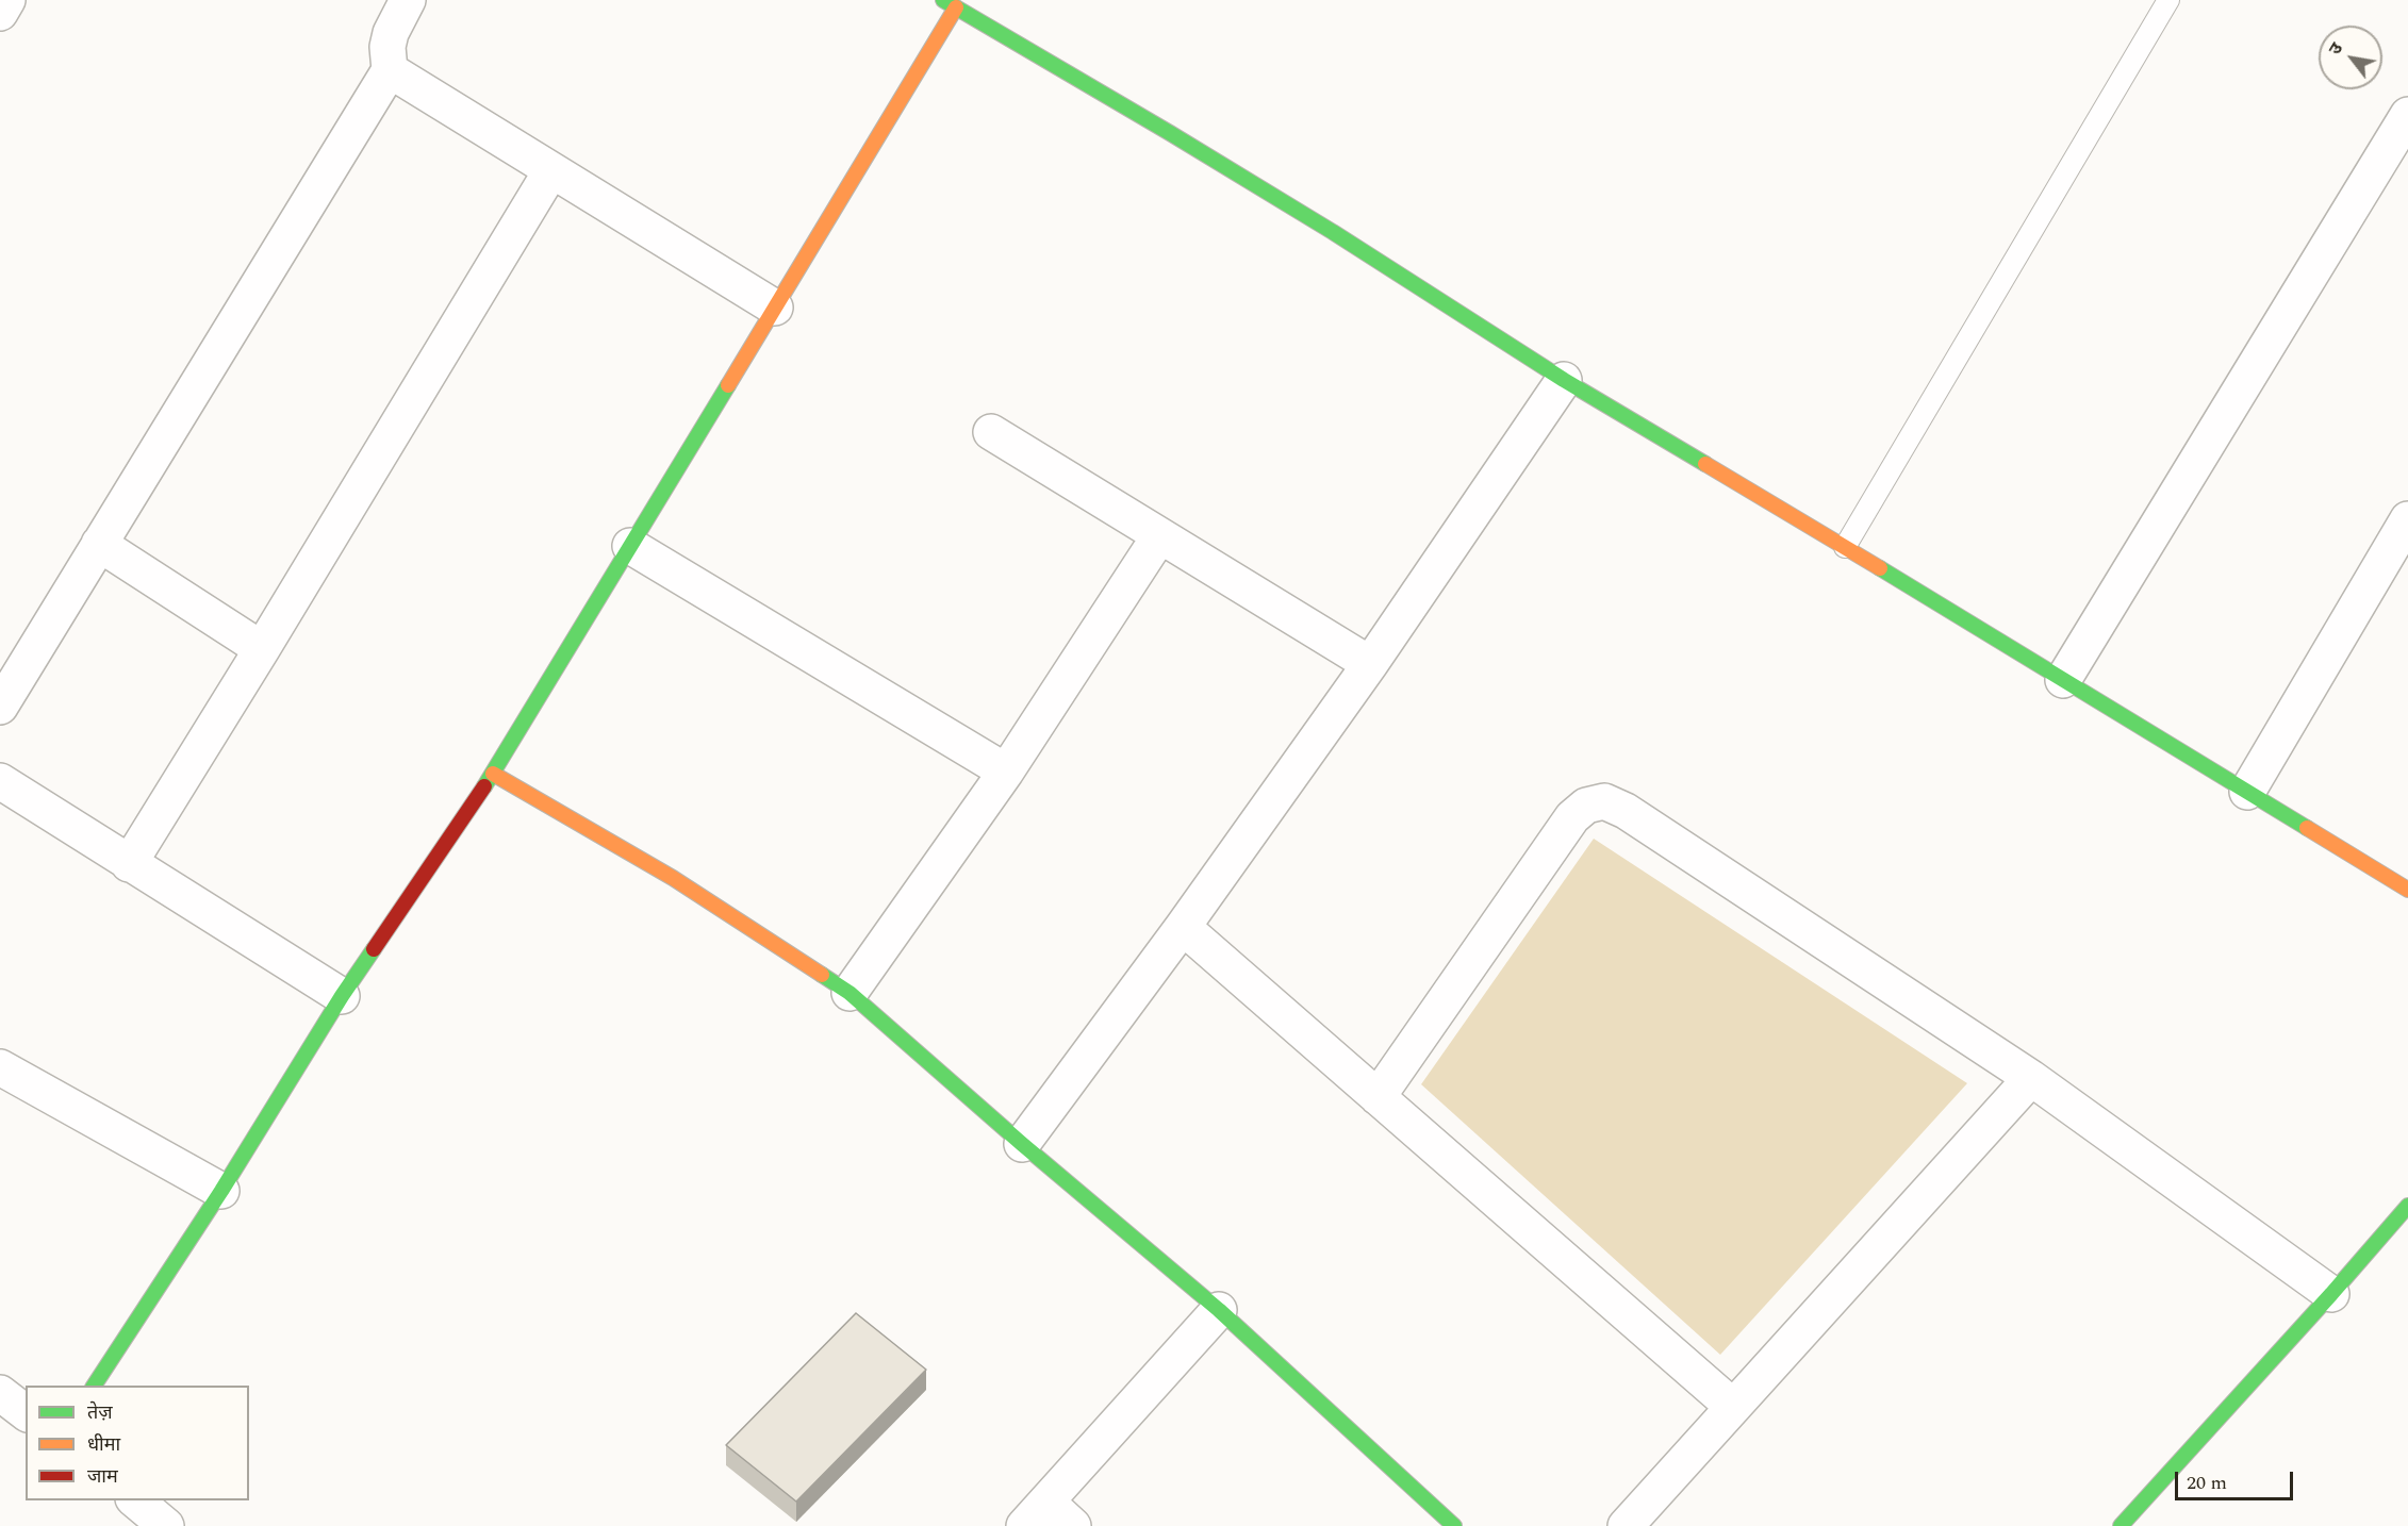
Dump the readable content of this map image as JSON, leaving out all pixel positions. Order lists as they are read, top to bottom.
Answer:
{
  "legend": ["तेज़", "धीमा", "जाम"],
  "scale_bar": "20 m",
  "north": "top left"
}
